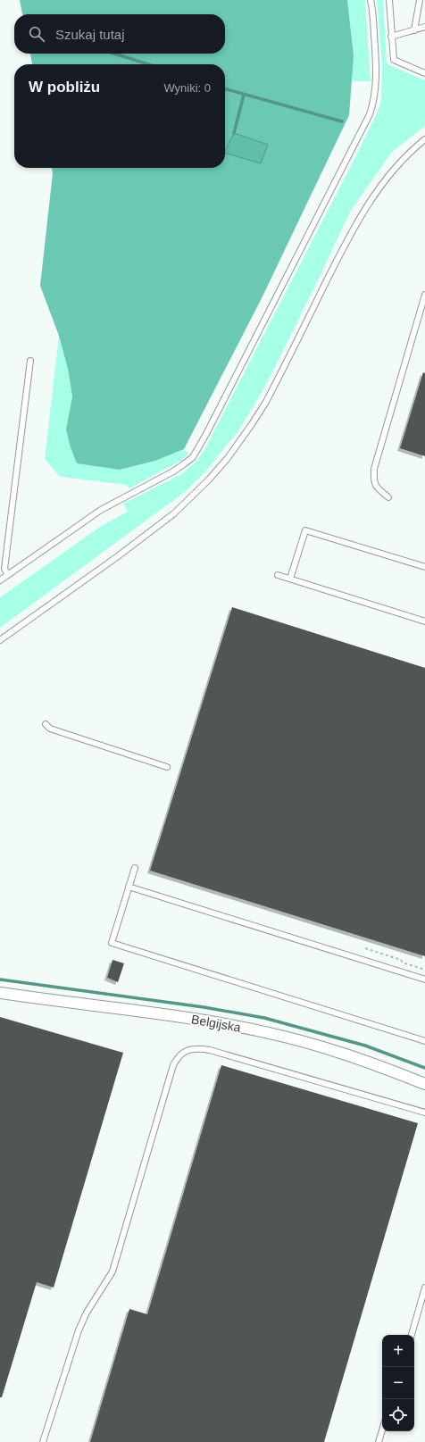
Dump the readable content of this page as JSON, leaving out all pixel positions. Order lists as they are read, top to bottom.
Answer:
{
  "streets": {
    "street": ["Belgijska"]
  },
  "page": {
    "search": "Szukaj tutaj",
    "heading": ["W pobliżu", "Wyniki: 0"],
    "map_buttons": ["+", "−"]
  }
}
